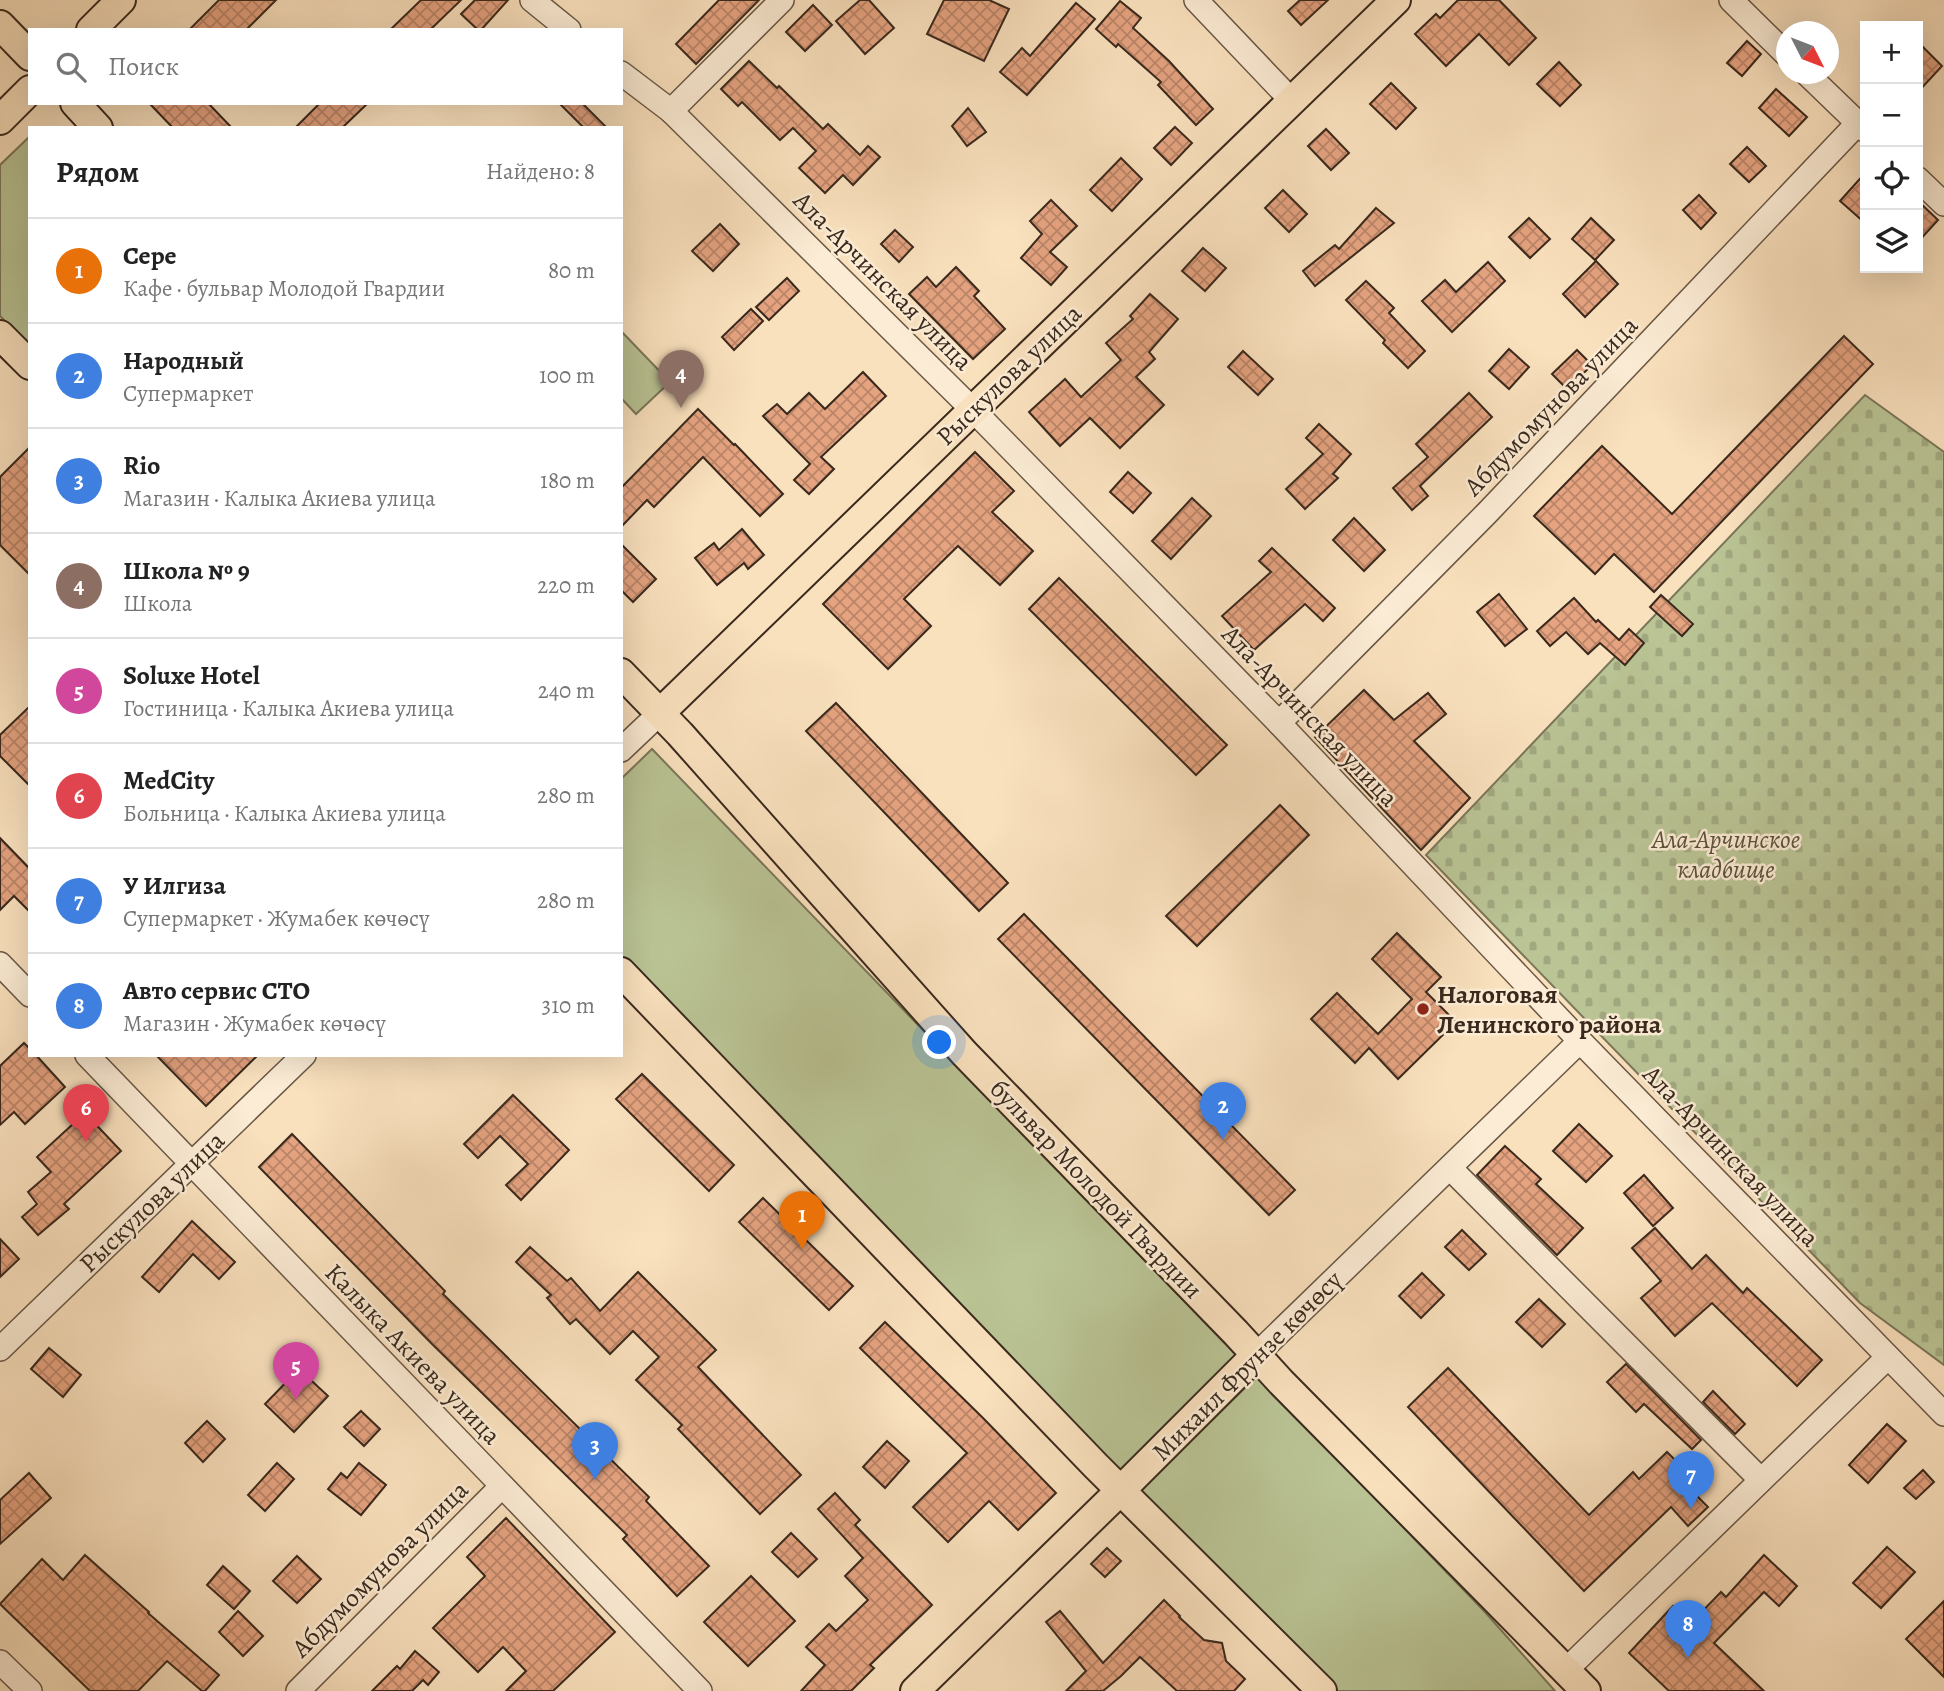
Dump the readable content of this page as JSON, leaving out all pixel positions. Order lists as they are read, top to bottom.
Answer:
{
  "streets": {
    "main road": ["Рыскулова улица", "бульвар Молодой Гвардии", "Михаил Фрунзе көчөсү"],
    "street": ["Ала-Арчинская улица", "Абдумомунова улица", "Калыка Акиева улица"]
  },
  "crossings": [
    ["Ала-Арчинская улица", "Рыскулова улица"],
    ["Ала-Арчинская улица", "Абдумомунова улица"],
    ["Ала-Арчинская улица", "Михаил Фрунзе көчөсү"],
    ["Рыскулова улица", "бульвар Молодой Гвардии"],
    ["Рыскулова улица", "Калыка Акиева улица"],
    ["Абдумомунова улица", "Калыка Акиева улица"],
    ["бульвар Молодой Гвардии", "Михаил Фрунзе көчөсү"]
  ],
  "parks": ["Ала-Арчинское кладбище"],
  "places": ["Налоговая Ленинского района"],
  "north": "bottom right",
  "page": {
    "map_buttons": ["+", "−"],
    "search": "Поиск",
    "heading": ["Рядом", "Найдено: 8"],
    "list": [
      {
        "mark": "1",
        "name": "Сере",
        "note": "Кафе · бульвар Молодой Гвардии",
        "value": "80 m"
      },
      {
        "mark": "2",
        "name": "Народный",
        "note": "Супермаркет",
        "value": "100 m"
      },
      {
        "mark": "3",
        "name": "Rio",
        "note": "Магазин · Калыка Акиева улица",
        "value": "180 m"
      },
      {
        "mark": "4",
        "name": "Школа № 9",
        "note": "Школа",
        "value": "220 m"
      },
      {
        "mark": "5",
        "name": "Soluxe Hotel",
        "note": "Гостиница · Калыка Акиева улица",
        "value": "240 m"
      },
      {
        "mark": "6",
        "name": "MedCity",
        "note": "Больница · Калыка Акиева улица",
        "value": "280 m"
      },
      {
        "mark": "7",
        "name": "У Илгиза",
        "note": "Супермаркет · Жумабек көчөсү",
        "value": "280 m"
      },
      {
        "mark": "8",
        "name": "Авто сервис СТО",
        "note": "Магазин · Жумабек көчөсү",
        "value": "310 m"
      }
    ],
    "pins": [
      "4",
      "2",
      "6",
      "1",
      "5",
      "3",
      "7",
      "8"
    ]
  }
}
